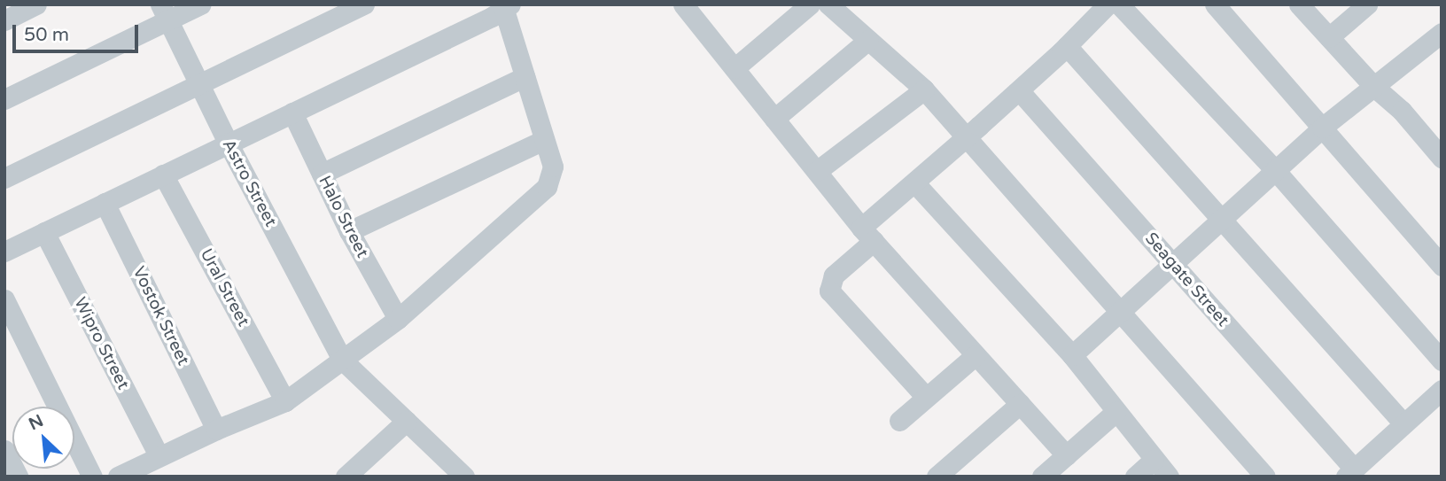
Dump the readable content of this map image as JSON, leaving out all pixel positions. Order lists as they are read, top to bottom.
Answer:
{
  "streets": {
    "street": [
      "Astro Street",
      "Halo Street",
      "Seagate Street",
      "Ural Street",
      "Vostok Street",
      "Wipro Street"
    ]
  },
  "scale_bar": "50 m",
  "north": "top left"
}
